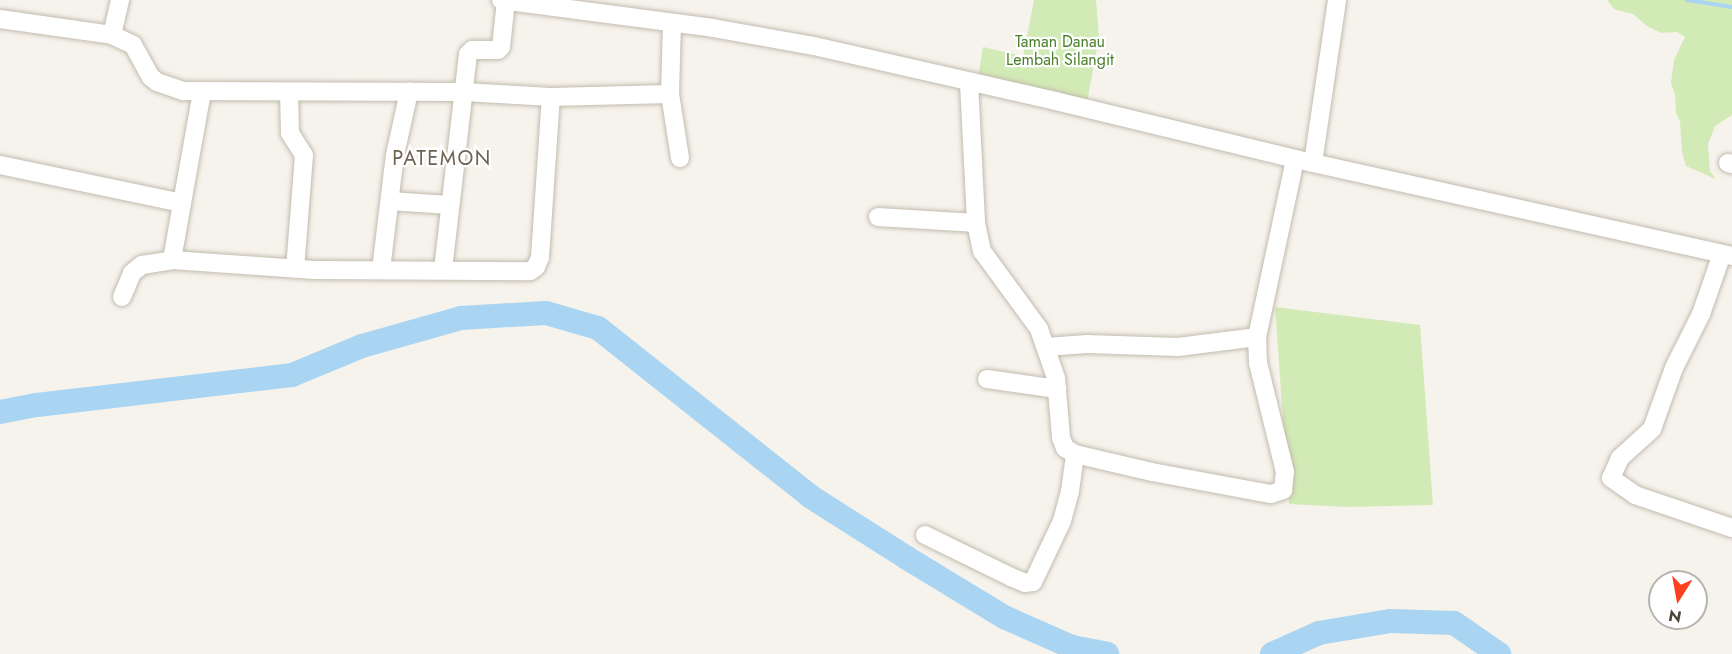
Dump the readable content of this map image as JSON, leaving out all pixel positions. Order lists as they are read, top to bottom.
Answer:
{
  "districts": ["PATEMON"],
  "parks": ["Taman Danau Lembah Silangit"],
  "north": "bottom"
}
